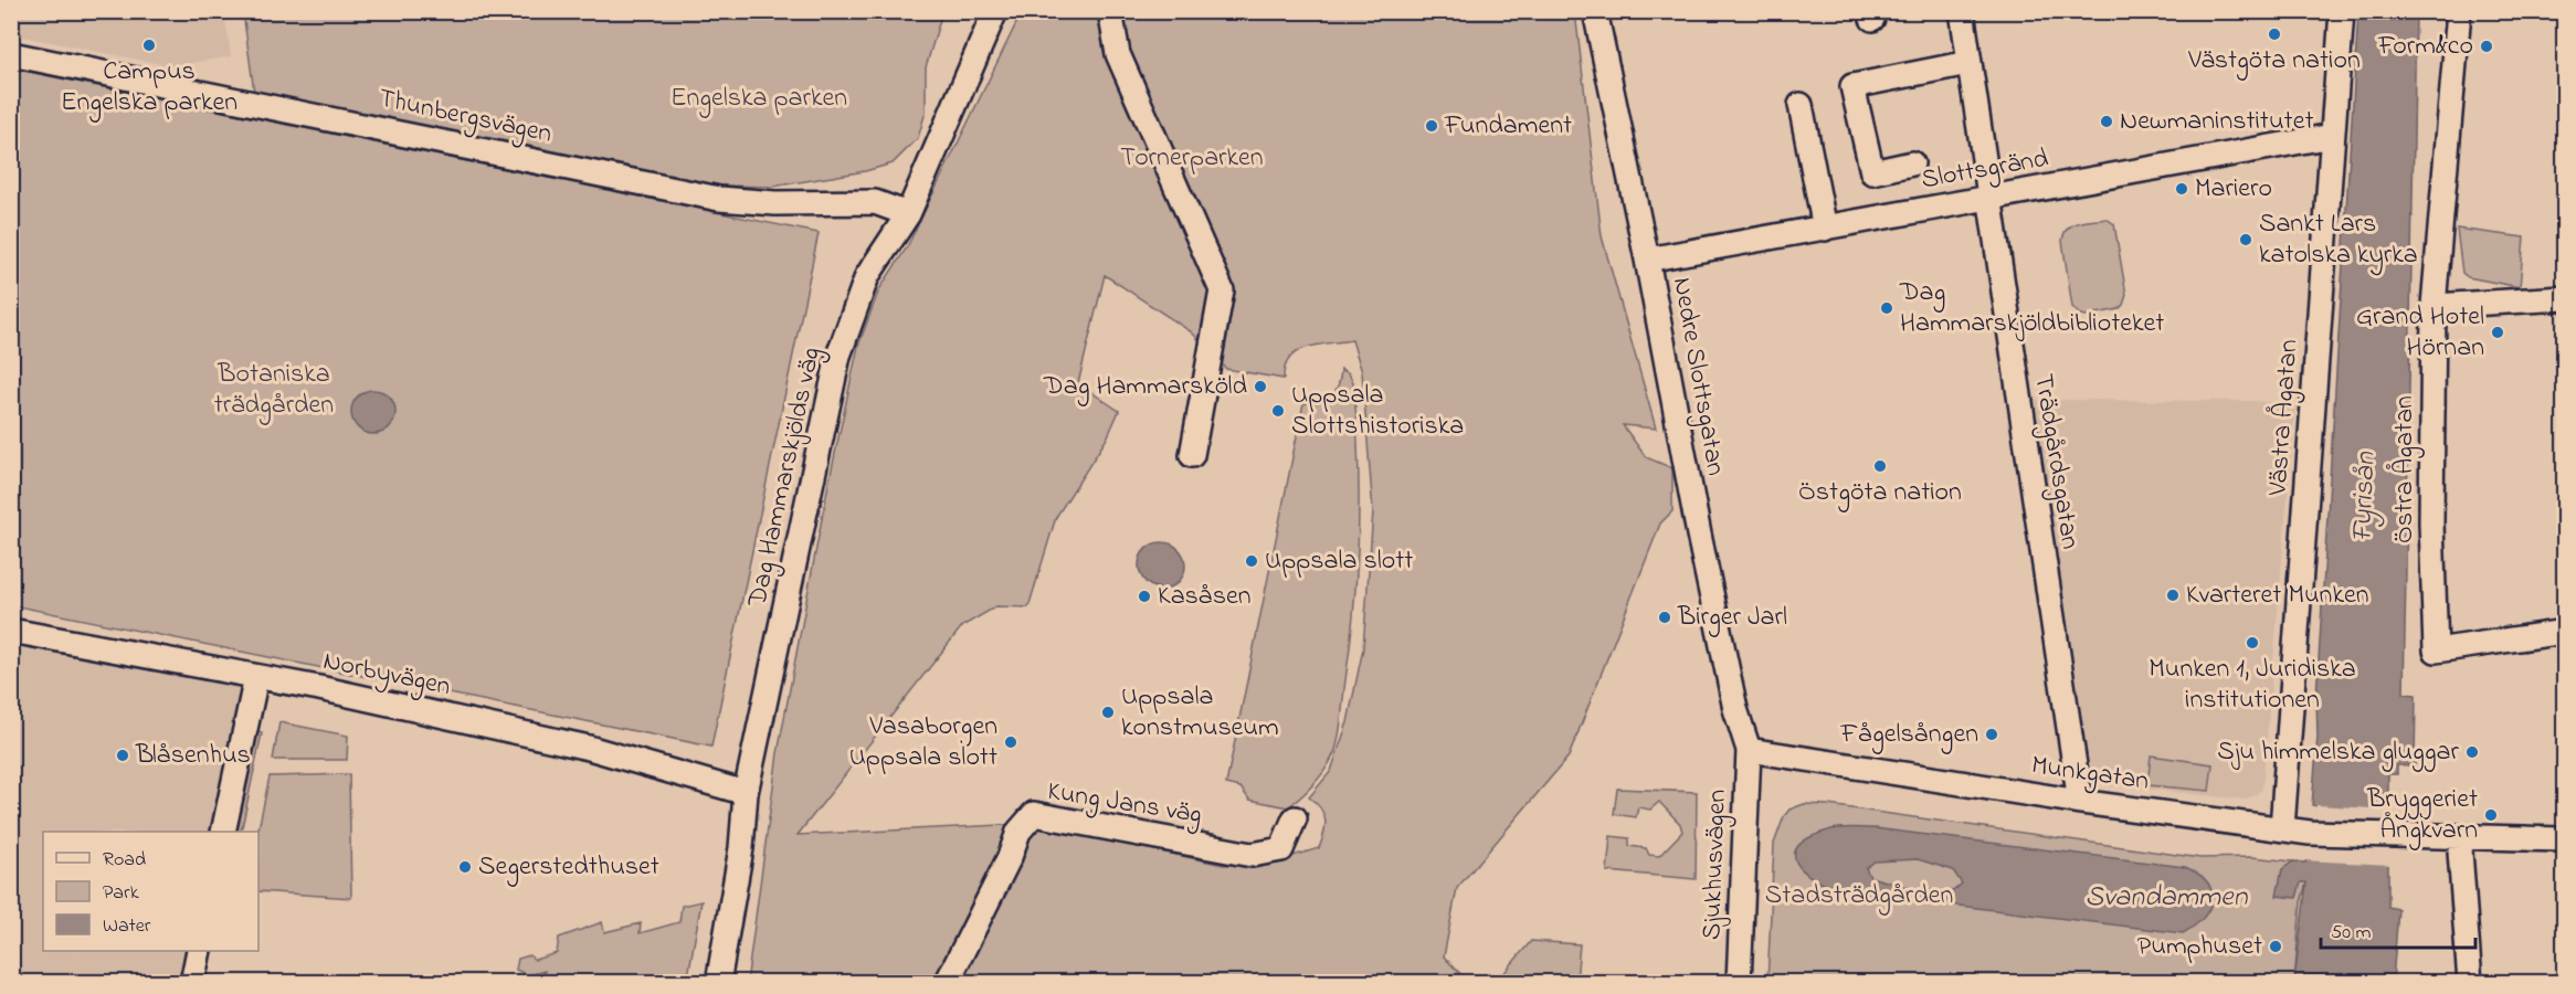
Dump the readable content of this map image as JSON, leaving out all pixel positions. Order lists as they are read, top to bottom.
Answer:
{
  "streets": {
    "street": [
      "Thunbergsvägen",
      "Slottsgränd",
      "Nedre Slottsgatan",
      "Västra Ågatan",
      "Trädgårdsgatan",
      "Östra Ågatan",
      "Dag Hammarskjölds väg",
      "Norbyvägen",
      "Munkgatan",
      "Kung Jans väg",
      "Sjukhusvägen"
    ]
  },
  "crossings": [
    ["Thunbergsvägen", "Dag Hammarskjölds väg"],
    ["Slottsgränd", "Nedre Slottsgatan"],
    ["Slottsgränd", "Västra Ågatan"],
    ["Slottsgränd", "Trädgårdsgatan"],
    ["Nedre Slottsgatan", "Munkgatan"],
    ["Nedre Slottsgatan", "Sjukhusvägen"],
    ["Västra Ågatan", "Munkgatan"],
    ["Trädgårdsgatan", "Munkgatan"],
    ["Dag Hammarskjölds väg", "Norbyvägen"],
    ["Munkgatan", "Sjukhusvägen"]
  ],
  "water": ["Fyrisån", "Svandammen"],
  "parks": [
    "Engelska parken",
    "Tornerparken",
    "Botaniska trädgården",
    "Stadsträdgården"
  ],
  "places": [
    "Västgöta nation",
    "Campus Engelska parken",
    "Form&co",
    "Newmaninstitutet",
    "Fundament",
    "Mariero",
    "Sankt Lars katolska kyrka",
    "Dag Hammarskjöldbiblioteket",
    "Grand Hotel Hörnan",
    "Dag Hammarsköld",
    "Uppsala Slottshistoriska",
    "Östgöta nation",
    "Uppsala slott",
    "Kvarteret Munken",
    "Kasåsen",
    "Birger Jarl",
    "Munken 1, Juridiska institutionen",
    "Uppsala konstmuseum",
    "Fågelsången",
    "Vasaborgen Uppsala slott",
    "Sju himmelska gluggar",
    "Blåsenhus",
    "Bryggeriet Ångkvarn",
    "Segerstedthuset",
    "Pumphuset"
  ],
  "legend": ["Road", "Park", "Water"],
  "scale_bar": "50 m"
}
